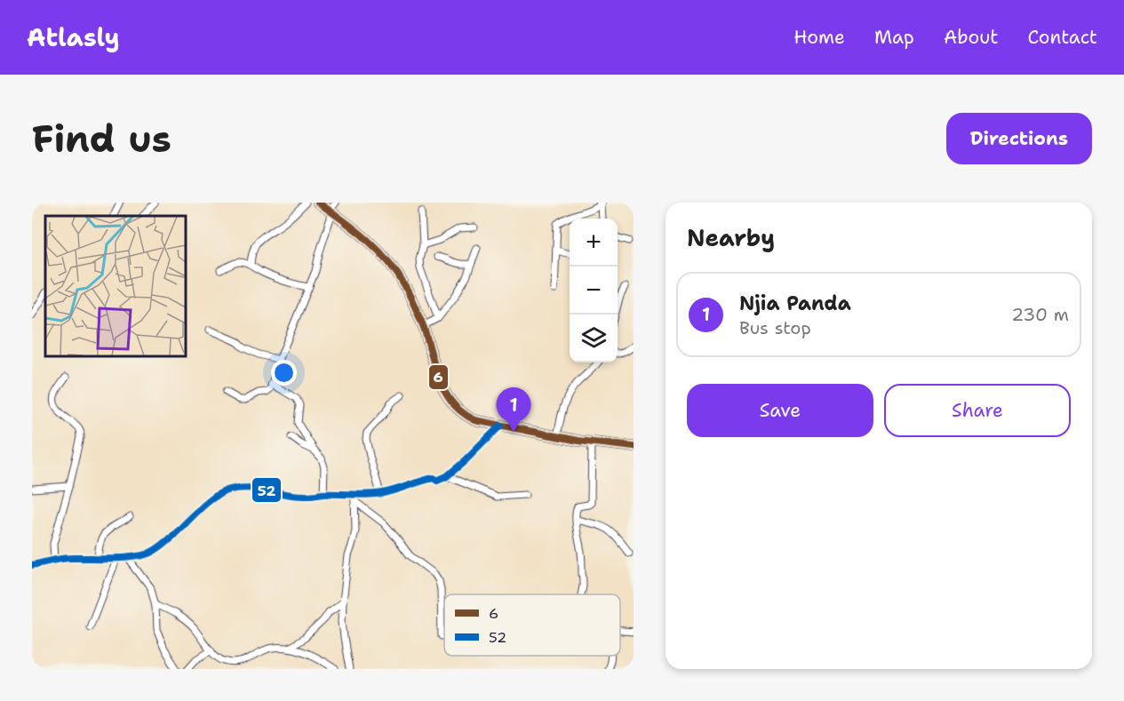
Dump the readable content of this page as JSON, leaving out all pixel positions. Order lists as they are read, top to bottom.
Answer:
{
  "lines": ["transit line 6", "transit line 52"],
  "legend": ["6", "52"],
  "page": {
    "header": "Atlasly",
    "nav": [
      "Home",
      "Map",
      "About",
      "Contact"
    ],
    "buttons": [
      "Directions",
      ["Save", "Share"]
    ],
    "title": "Find us",
    "heading": "Nearby",
    "map_buttons": ["+", "−"],
    "list": [
      {
        "mark": "1",
        "name": "Njia Panda",
        "note": "Bus stop",
        "value": "230 m"
      }
    ],
    "pins": "1"
  }
}
